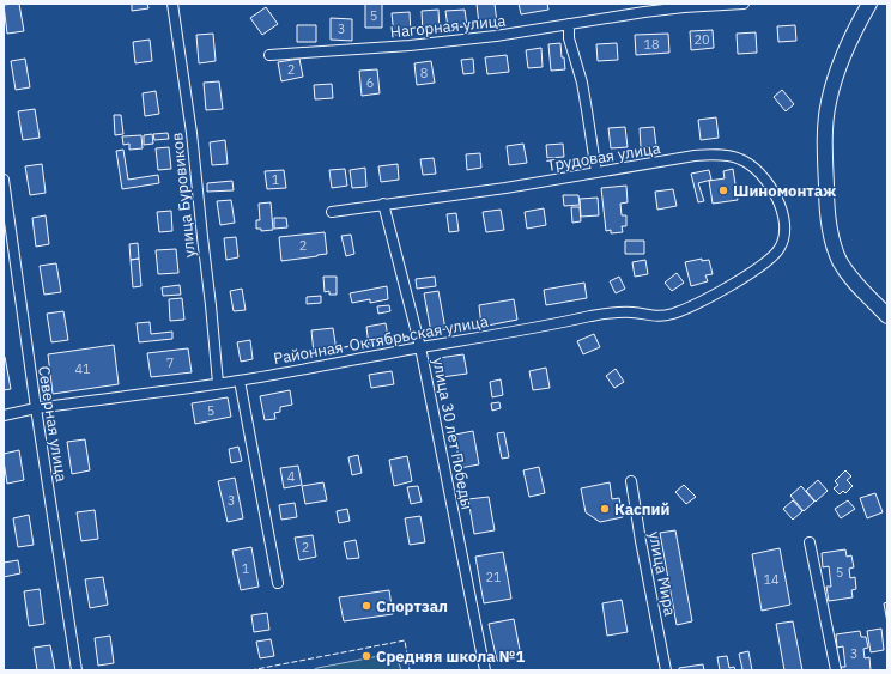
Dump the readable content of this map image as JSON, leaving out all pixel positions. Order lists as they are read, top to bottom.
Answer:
{
  "streets": {
    "street": [
      "Нагорная улица",
      "Трудовая улица",
      "улица Буровиков",
      "Районная-Октябрьская улица",
      "Северная улица",
      "улица 30 лет Победы",
      "улица Мира"
    ]
  },
  "crossings": [
    ["Трудовая улица", "Районная-Октябрьская улица"],
    ["Трудовая улица", "улица 30 лет Победы"],
    ["улица Буровиков", "Районная-Октябрьская улица"],
    ["Районная-Октябрьская улица", "Северная улица"],
    ["Районная-Октябрьская улица", "улица 30 лет Победы"]
  ],
  "places": [
    "Шиномонтаж",
    "Каспий",
    "Спортзал",
    "Средняя школа №1"
  ],
  "house_numbers": [
    "5",
    "3",
    "20",
    "18",
    "2",
    "8",
    "6",
    "1",
    "2",
    "7",
    "41",
    "5",
    "4",
    "3",
    "2",
    "1",
    "5",
    "21",
    "14",
    "3"
  ]
}
